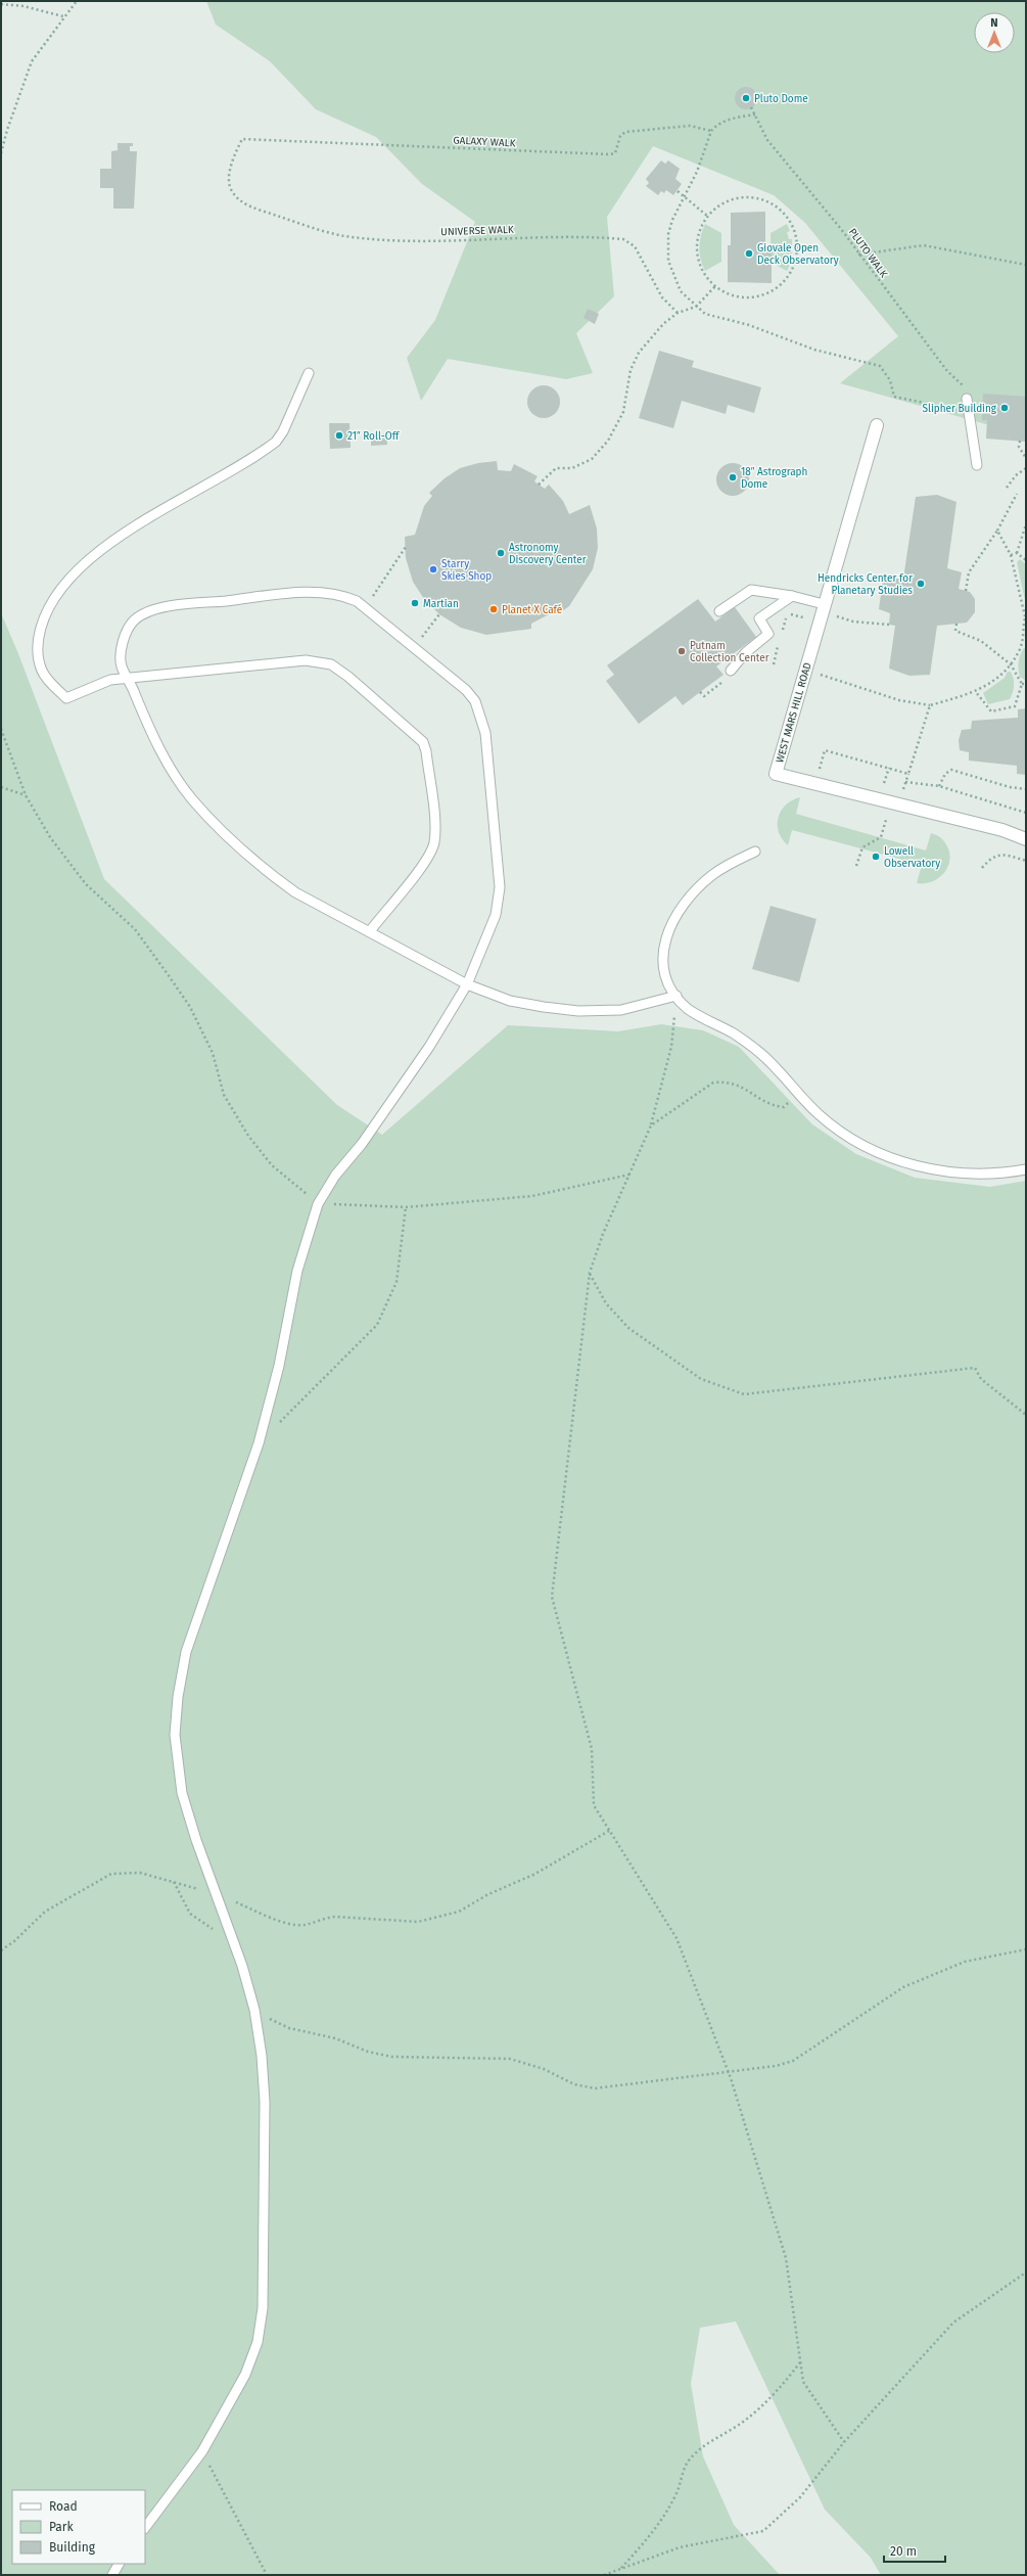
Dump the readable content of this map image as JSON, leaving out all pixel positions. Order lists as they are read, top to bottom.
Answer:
{
  "streets": {
    "street": ["WEST MARS HILL ROAD"],
    "path": ["GALAXY WALK", "UNIVERSE WALK", "PLUTO WALK"]
  },
  "crossings": [
    ["GALAXY WALK", "UNIVERSE WALK"]
  ],
  "places": [
    "Pluto Dome",
    "Giovale Open Deck Observatory",
    "Slipher Building",
    "21″ Roll-Off",
    "18″ Astrograph Dome",
    "Astronomy Discovery Center",
    "Starry Skies Shop",
    "Hendricks Center for Planetary Studies",
    "Martian",
    "Planet X Café",
    "Putnam Collection Center",
    "Lowell Observatory"
  ],
  "legend": ["Road", "Park", "Building"],
  "scale_bar": "20 m",
  "north": "top"
}
